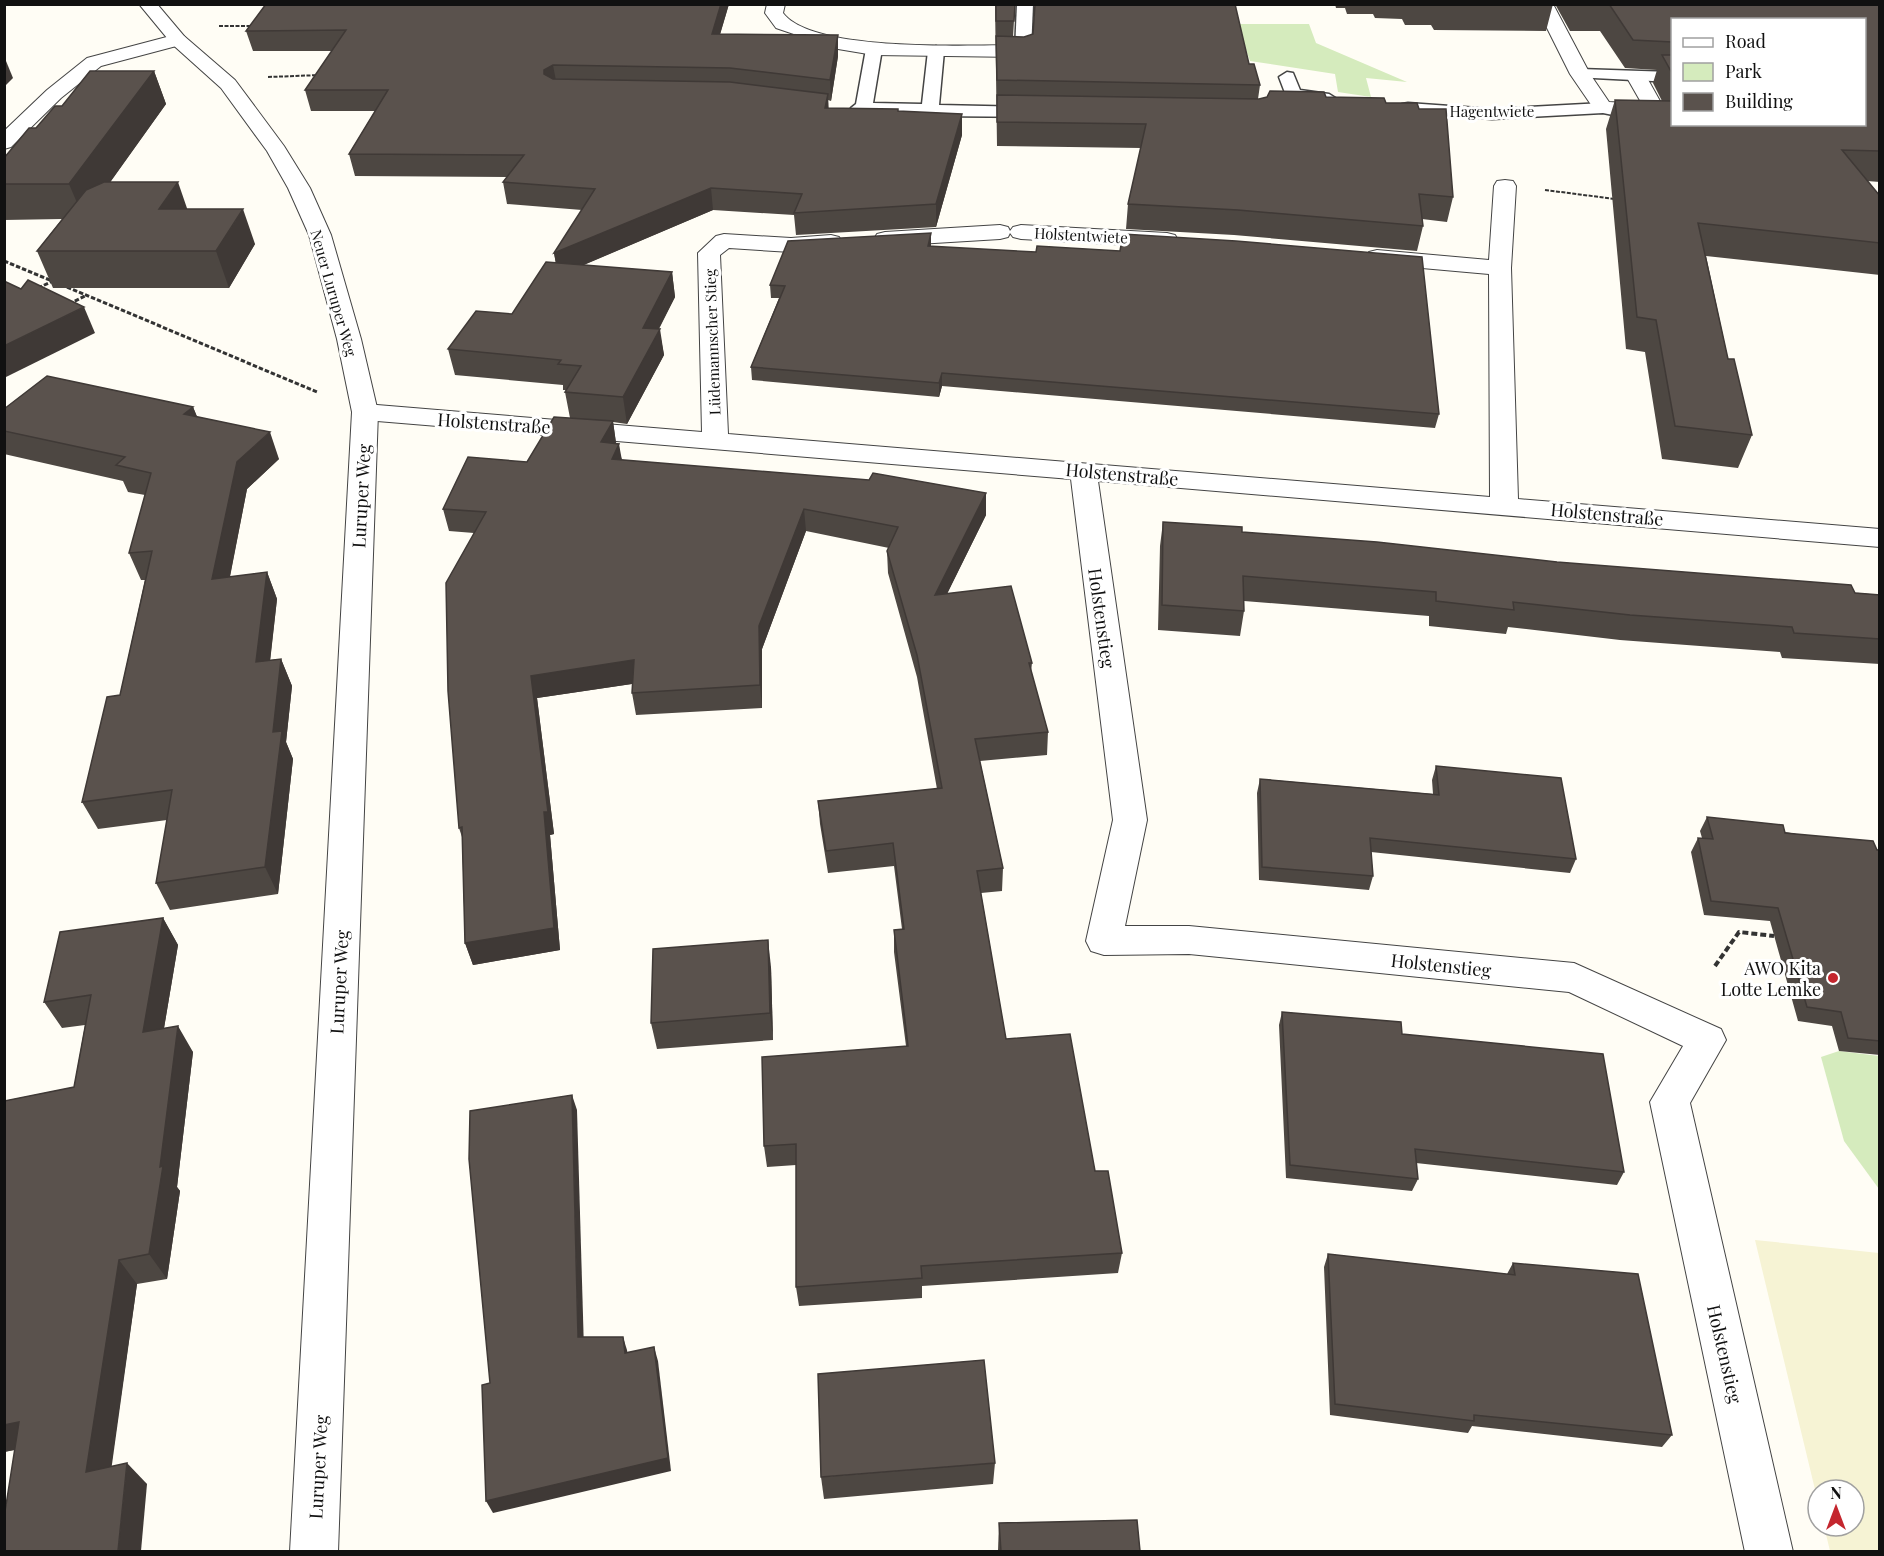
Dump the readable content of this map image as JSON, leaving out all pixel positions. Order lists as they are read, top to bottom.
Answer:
{
  "streets": {
    "street": [
      "Hagentwiete",
      "Holstentwiete",
      "Neuer Luruper Weg",
      "Lüdemannscher Stieg",
      "Holstenstraße",
      "Luruper Weg",
      "Holstenstieg"
    ]
  },
  "crossings": [
    ["Holstentwiete", "Lüdemannscher Stieg"],
    ["Neuer Luruper Weg", "Holstenstraße"],
    ["Neuer Luruper Weg", "Luruper Weg"],
    ["Lüdemannscher Stieg", "Holstenstraße"],
    ["Holstenstraße", "Luruper Weg"],
    ["Holstenstraße", "Holstenstieg"]
  ],
  "places": ["AWO Kita Lotte Lemke"],
  "legend": ["Road", "Park", "Building"],
  "north": "top"
}
